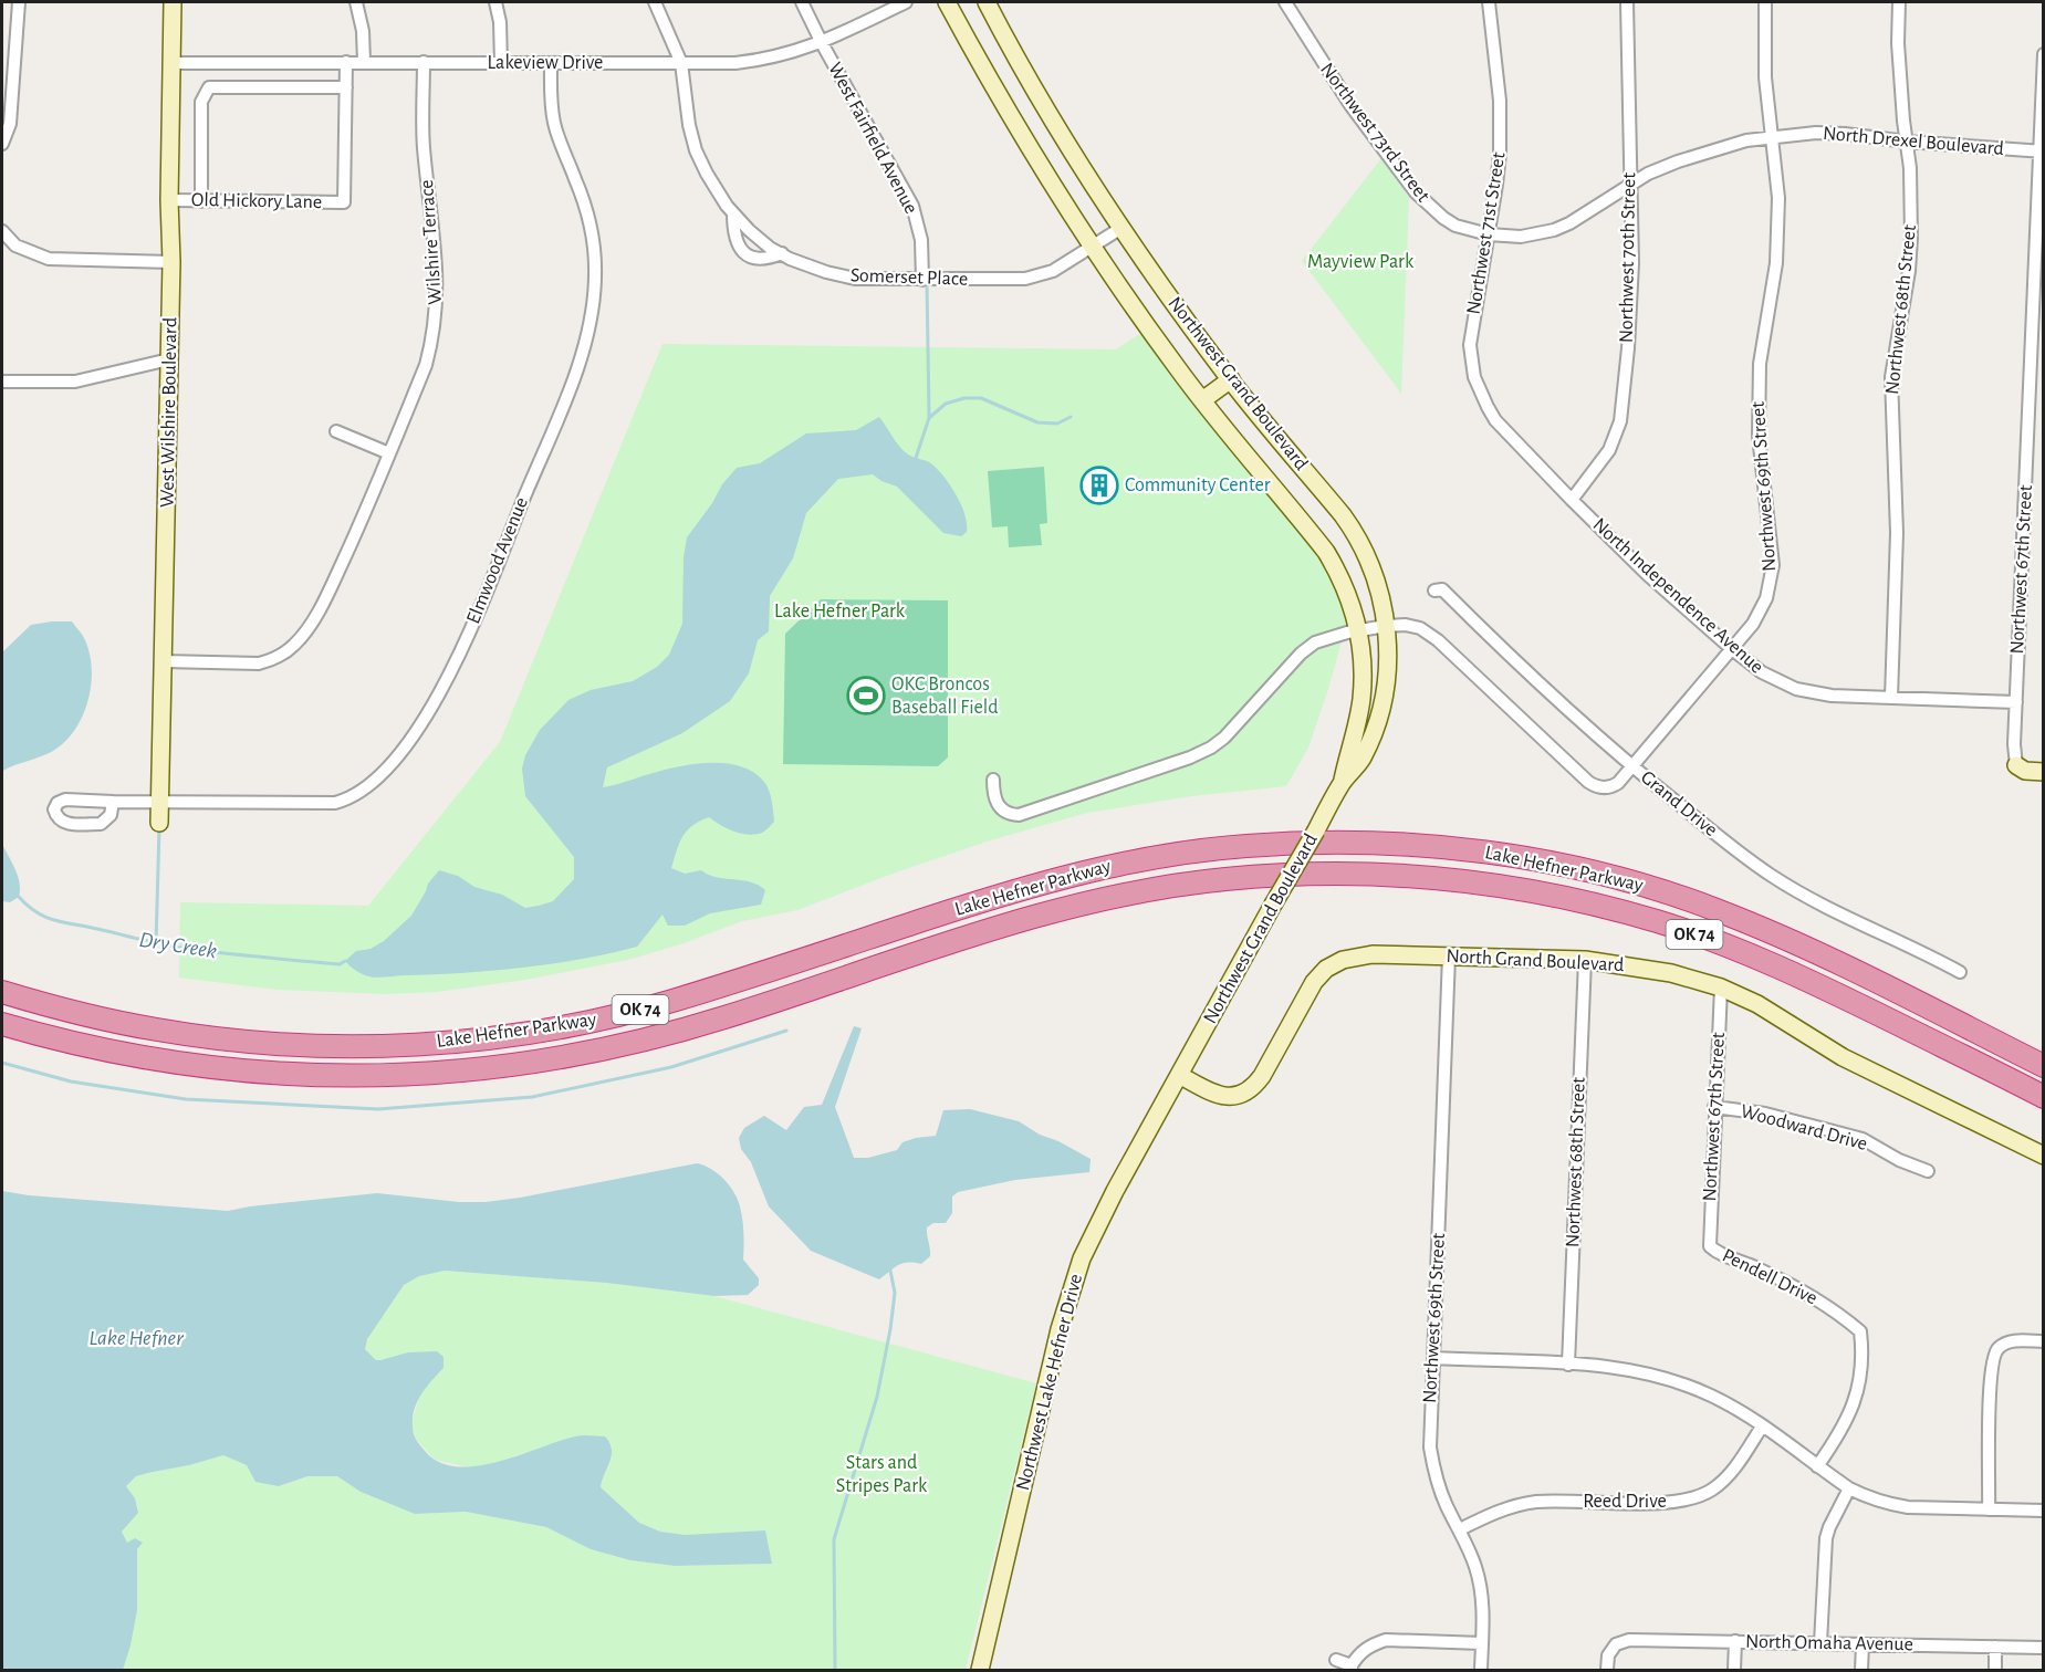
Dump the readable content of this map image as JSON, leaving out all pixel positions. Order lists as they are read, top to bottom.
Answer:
{
  "streets": {
    "highway": ["Lake Hefner Parkway", "OK 74"],
    "street": [
      "Lakeview Drive",
      "Northwest 73rd Street",
      "West Fairfield Avenue",
      "North Drexel Boulevard",
      "Old Hickory Lane",
      "Northwest 71st Street",
      "Wilshire Terrace",
      "Northwest 70th Street",
      "Somerset Place",
      "Northwest 68th Street",
      "Northwest Grand Boulevard",
      "West Wilshire Boulevard",
      "Northwest 69th Street",
      "Elmwood Avenue",
      "Northwest 67th Street",
      "North Independence Avenue",
      "Grand Drive",
      "North Grand Boulevard",
      "Woodward Drive",
      "Pendell Drive",
      "Northwest Lake Hefner Drive",
      "Reed Drive",
      "North Omaha Avenue"
    ]
  },
  "crossings": [
    ["Lakeview Drive", "West Fairfield Avenue"],
    ["Lakeview Drive", "Wilshire Terrace"],
    ["Lakeview Drive", "Somerset Place"],
    ["Lakeview Drive", "West Wilshire Boulevard"],
    ["Lakeview Drive", "Elmwood Avenue"],
    ["Northwest 73rd Street", "North Drexel Boulevard"],
    ["Northwest 73rd Street", "Northwest 71st Street"],
    ["West Fairfield Avenue", "Somerset Place"],
    ["North Drexel Boulevard", "Northwest 71st Street"],
    ["North Drexel Boulevard", "Northwest 70th Street"],
    ["North Drexel Boulevard", "Northwest 68th Street"],
    ["North Drexel Boulevard", "Northwest 69th Street"],
    ["North Drexel Boulevard", "Northwest 67th Street"],
    ["Old Hickory Lane", "West Wilshire Boulevard"],
    ["Northwest 71st Street", "North Independence Avenue"],
    ["Wilshire Terrace", "West Wilshire Boulevard"],
    ["Northwest 70th Street", "North Independence Avenue"],
    ["Somerset Place", "Northwest Grand Boulevard"],
    ["Northwest 68th Street", "North Independence Avenue"],
    ["Northwest 68th Street", "North Grand Boulevard"],
    ["Northwest Grand Boulevard", "North Grand Boulevard"],
    ["Northwest Grand Boulevard", "Northwest Lake Hefner Drive"],
    ["West Wilshire Boulevard", "Elmwood Avenue"],
    ["Northwest 69th Street", "North Independence Avenue"],
    ["Northwest 69th Street", "Grand Drive"],
    ["Northwest 69th Street", "North Grand Boulevard"],
    ["Northwest 69th Street", "Reed Drive"],
    ["Northwest 67th Street", "North Independence Avenue"],
    ["Northwest 67th Street", "North Grand Boulevard"],
    ["Northwest 67th Street", "Woodward Drive"],
    ["Northwest 67th Street", "Pendell Drive"],
    ["North Grand Boulevard", "Northwest Lake Hefner Drive"]
  ],
  "water": ["Dry Creek", "Lake Hefner"],
  "parks": ["Mayview Park", "Lake Hefner Park", "Stars and Stripes Park"],
  "places": {
    "building": ["Community Center"],
    "sports": ["OKC Broncos Baseball Field"]
  }
}
